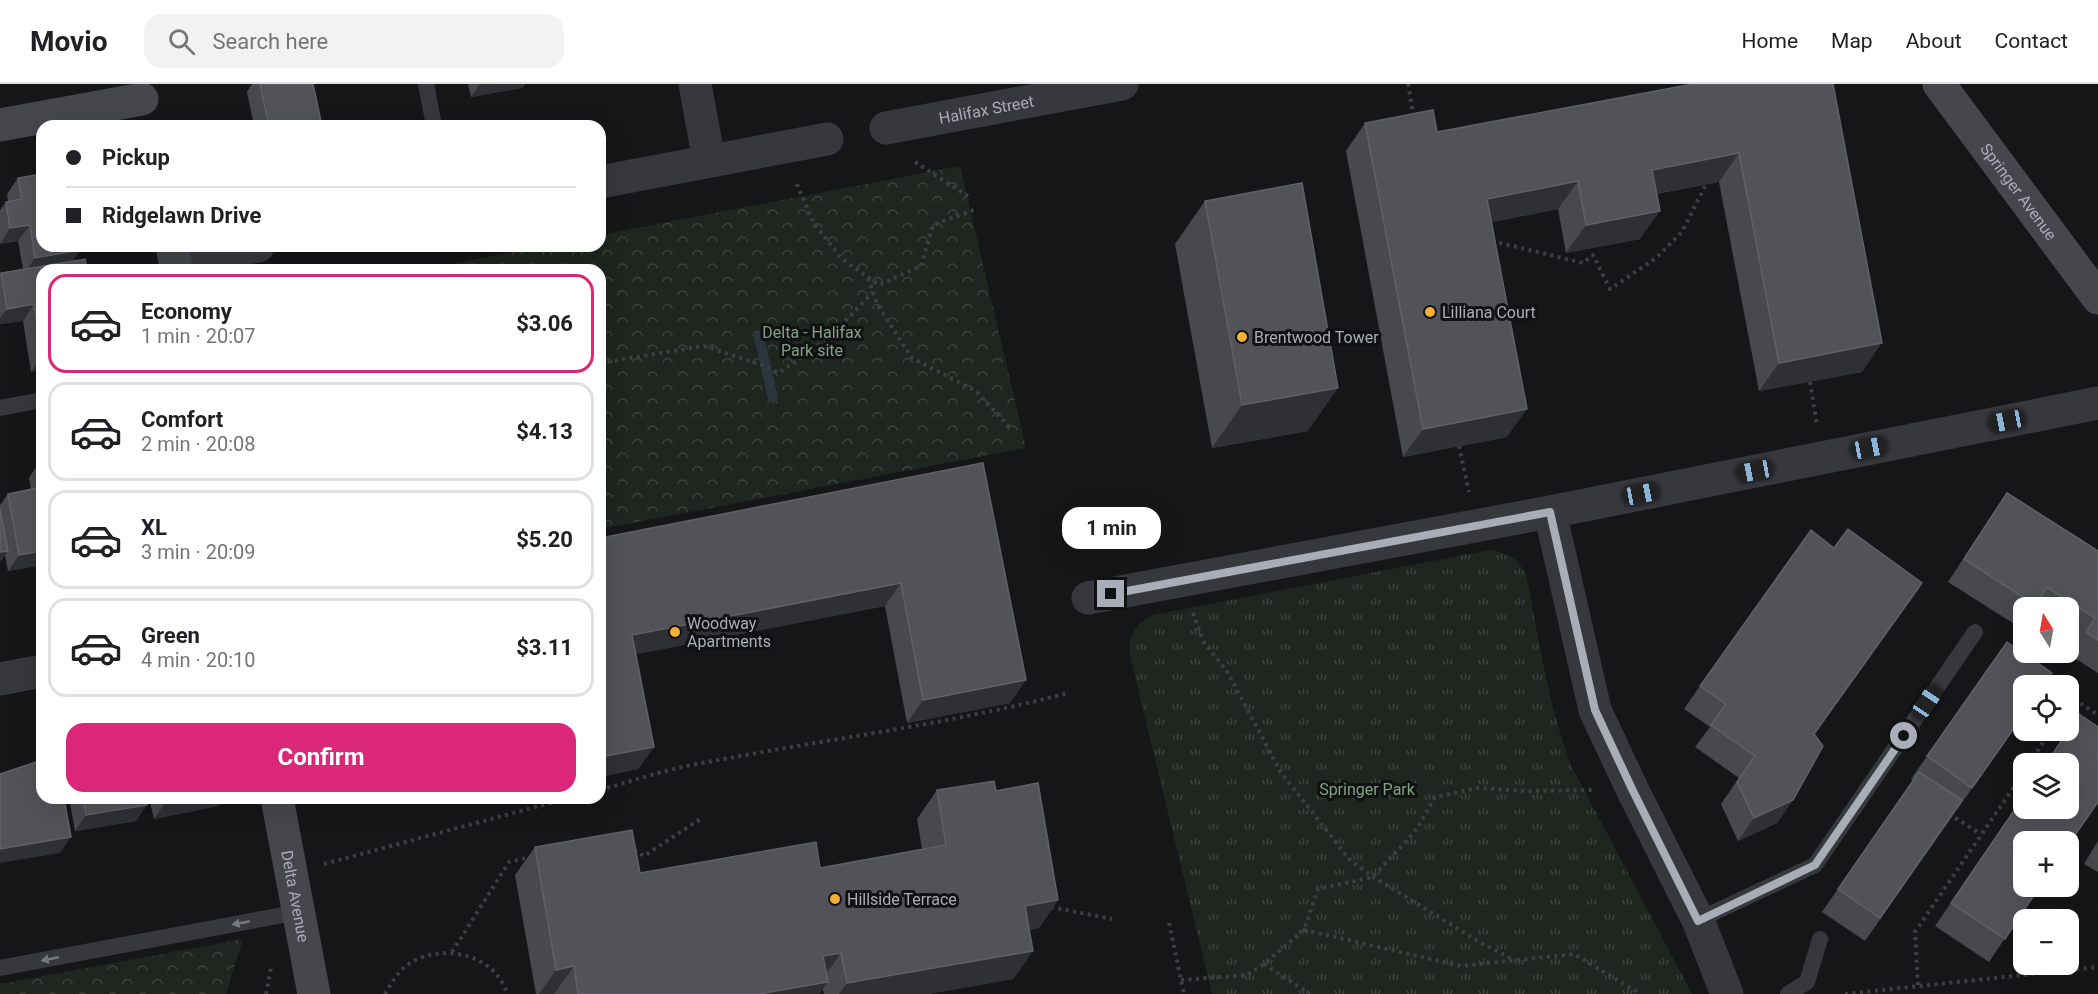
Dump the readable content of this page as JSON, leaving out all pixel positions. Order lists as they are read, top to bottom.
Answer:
{
  "streets": {
    "street": ["Halifax Street", "Springer Avenue", "Delta Avenue"]
  },
  "parks": ["Delta - Halifax Park site", "Springer Park"],
  "places": [
    "Lilliana Court",
    "Brentwood Tower",
    "Woodway Apartments",
    "Hillside Terrace"
  ],
  "north": "top",
  "page": {
    "header": "Movio",
    "search": "Search here",
    "nav": [
      "Home",
      "Map",
      "About",
      "Contact"
    ],
    "banner": ["Pickup", "Ridgelawn Drive"],
    "list": [
      {
        "name": "Economy",
        "note": "1 min · 20:07",
        "value": "$3.06"
      },
      {
        "name": "Comfort",
        "note": "2 min · 20:08",
        "value": "$4.13"
      },
      {
        "name": "XL",
        "note": "3 min · 20:09",
        "value": "$5.20"
      },
      {
        "name": "Green",
        "note": "4 min · 20:10",
        "value": "$3.11"
      }
    ],
    "bubble": "1 min",
    "map_buttons": ["+", "−"],
    "buttons": "Confirm"
  }
}
